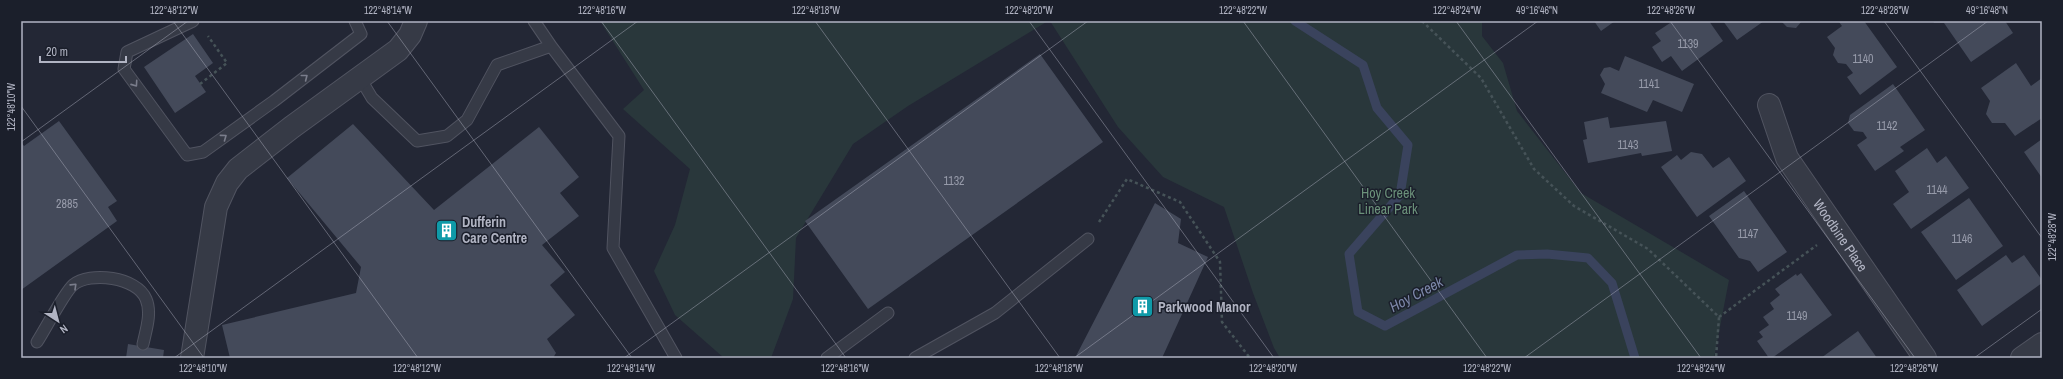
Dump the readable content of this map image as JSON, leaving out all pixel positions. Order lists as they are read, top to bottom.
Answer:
{
  "streets": {
    "street": ["Woodbine Place"]
  },
  "water": ["Hoy Creek"],
  "parks": ["Hoy Creek Linear Park"],
  "places": {
    "building": ["Dufferin Care Centre", "Parkwood Manor"]
  },
  "house_numbers": [
    "1139",
    "1140",
    "1141",
    "1142",
    "1143",
    "1132",
    "1144",
    "2885",
    "1147",
    "1146",
    "1149"
  ],
  "scale_bar": "20 m",
  "north": "bottom right",
  "coordinates": [
    "122°48'12\"W",
    "122°48'14\"W",
    "122°48'16\"W",
    "122°48'18\"W",
    "122°48'20\"W",
    "122°48'22\"W",
    "122°48'24\"W",
    "49°16'46\"N",
    "122°48'26\"W",
    "122°48'28\"W",
    "49°16'48\"N",
    "122°48'10\"W"
  ]
}
